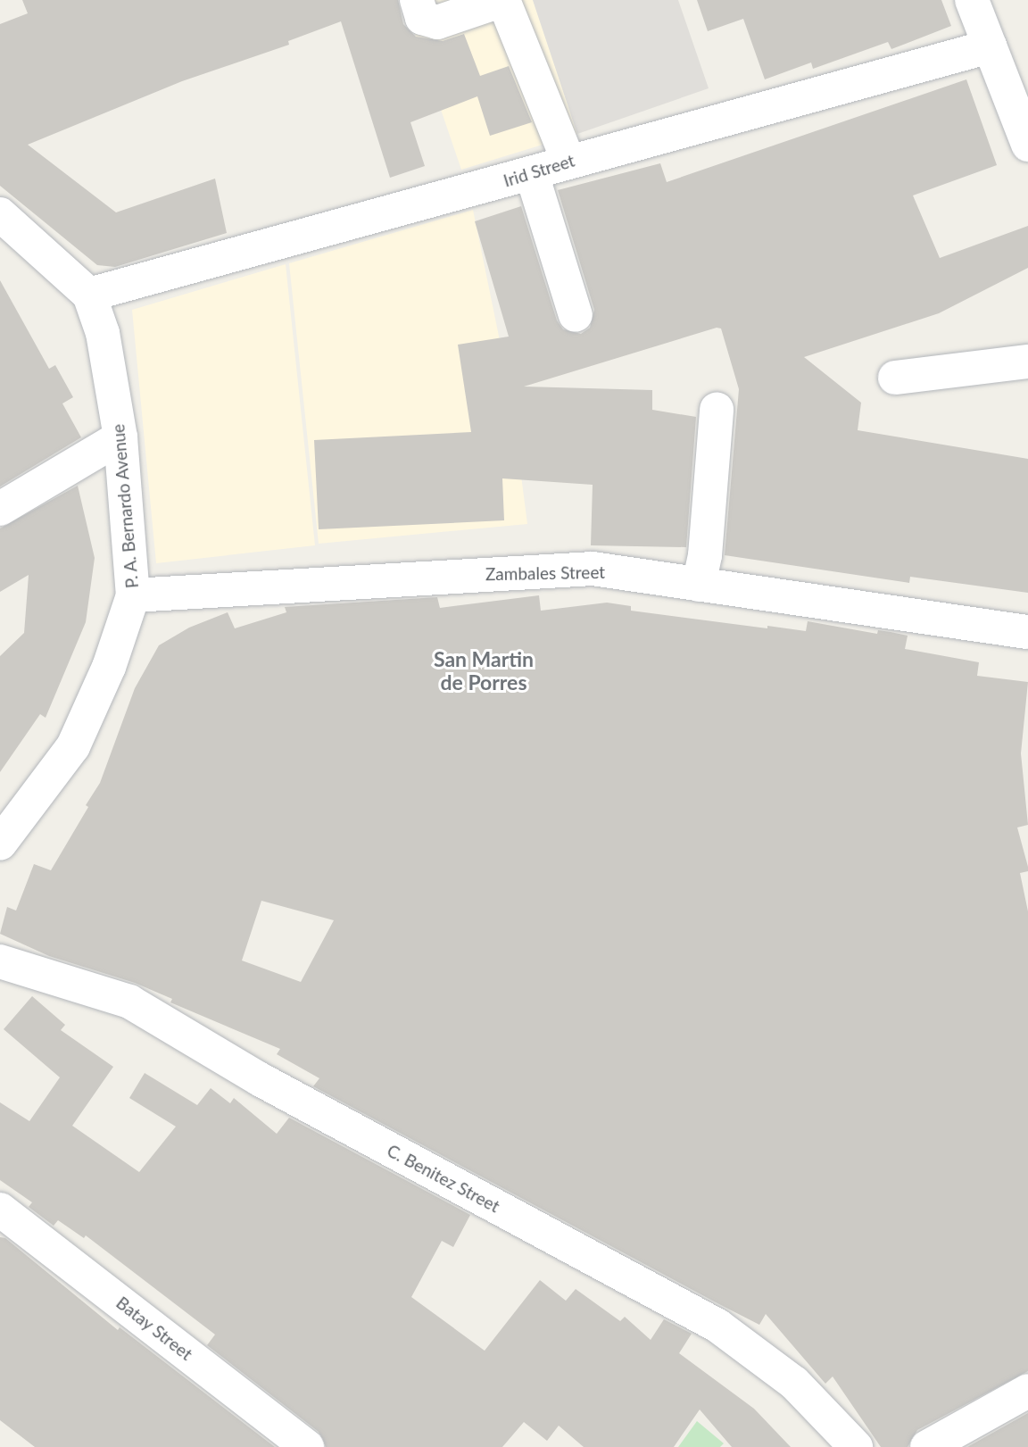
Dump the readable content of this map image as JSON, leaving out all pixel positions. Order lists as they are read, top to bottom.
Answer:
{
  "streets": {
    "street": [
      "Irid Street",
      "P. A. Bernardo Avenue",
      "Zambales Street",
      "C. Benitez Street",
      "Batay Street"
    ]
  },
  "crossings": [
    ["Irid Street", "P. A. Bernardo Avenue"],
    ["P. A. Bernardo Avenue", "Zambales Street"]
  ],
  "districts": ["San Martin de Porres"]
}
